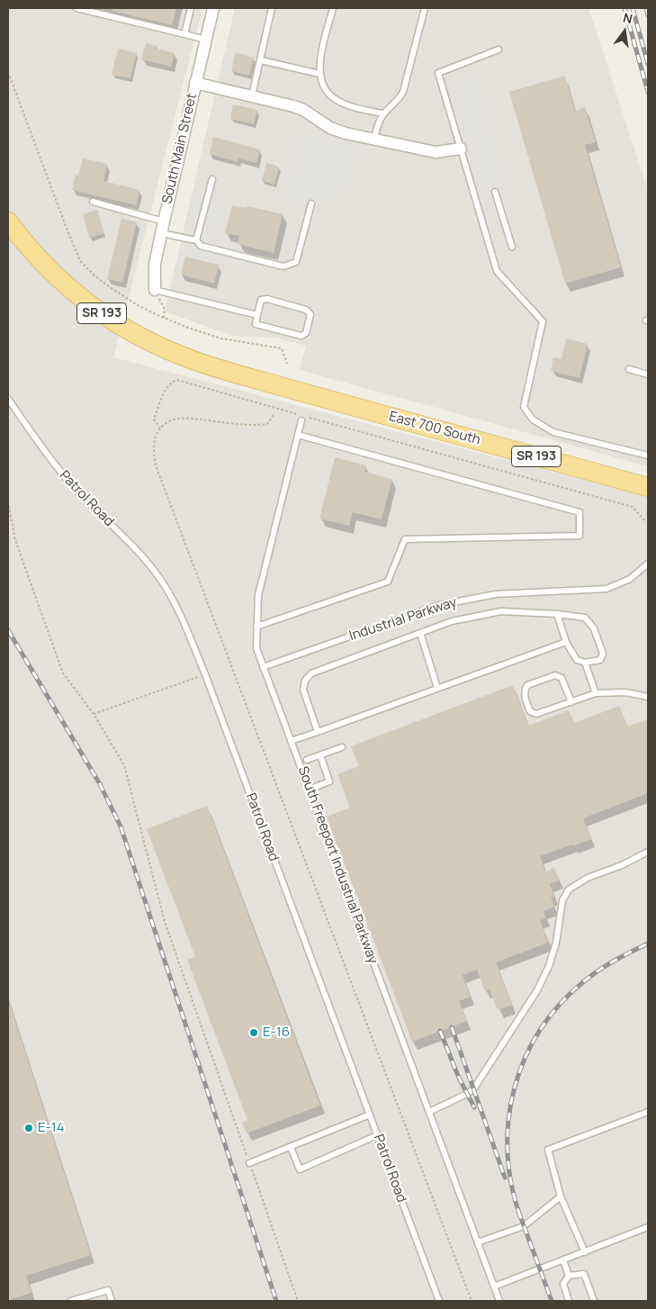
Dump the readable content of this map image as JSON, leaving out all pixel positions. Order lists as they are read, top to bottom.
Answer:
{
  "streets": {
    "main road": ["SR 193", "East 700 South"],
    "street": ["South Main Street"],
    "lane": ["Patrol Road", "Industrial Parkway", "South Freeport Industrial Parkway"]
  },
  "crossings": [
    ["Industrial Parkway", "South Freeport Industrial Parkway"]
  ],
  "places": ["E-16", "E-14"],
  "north": "top"
}
